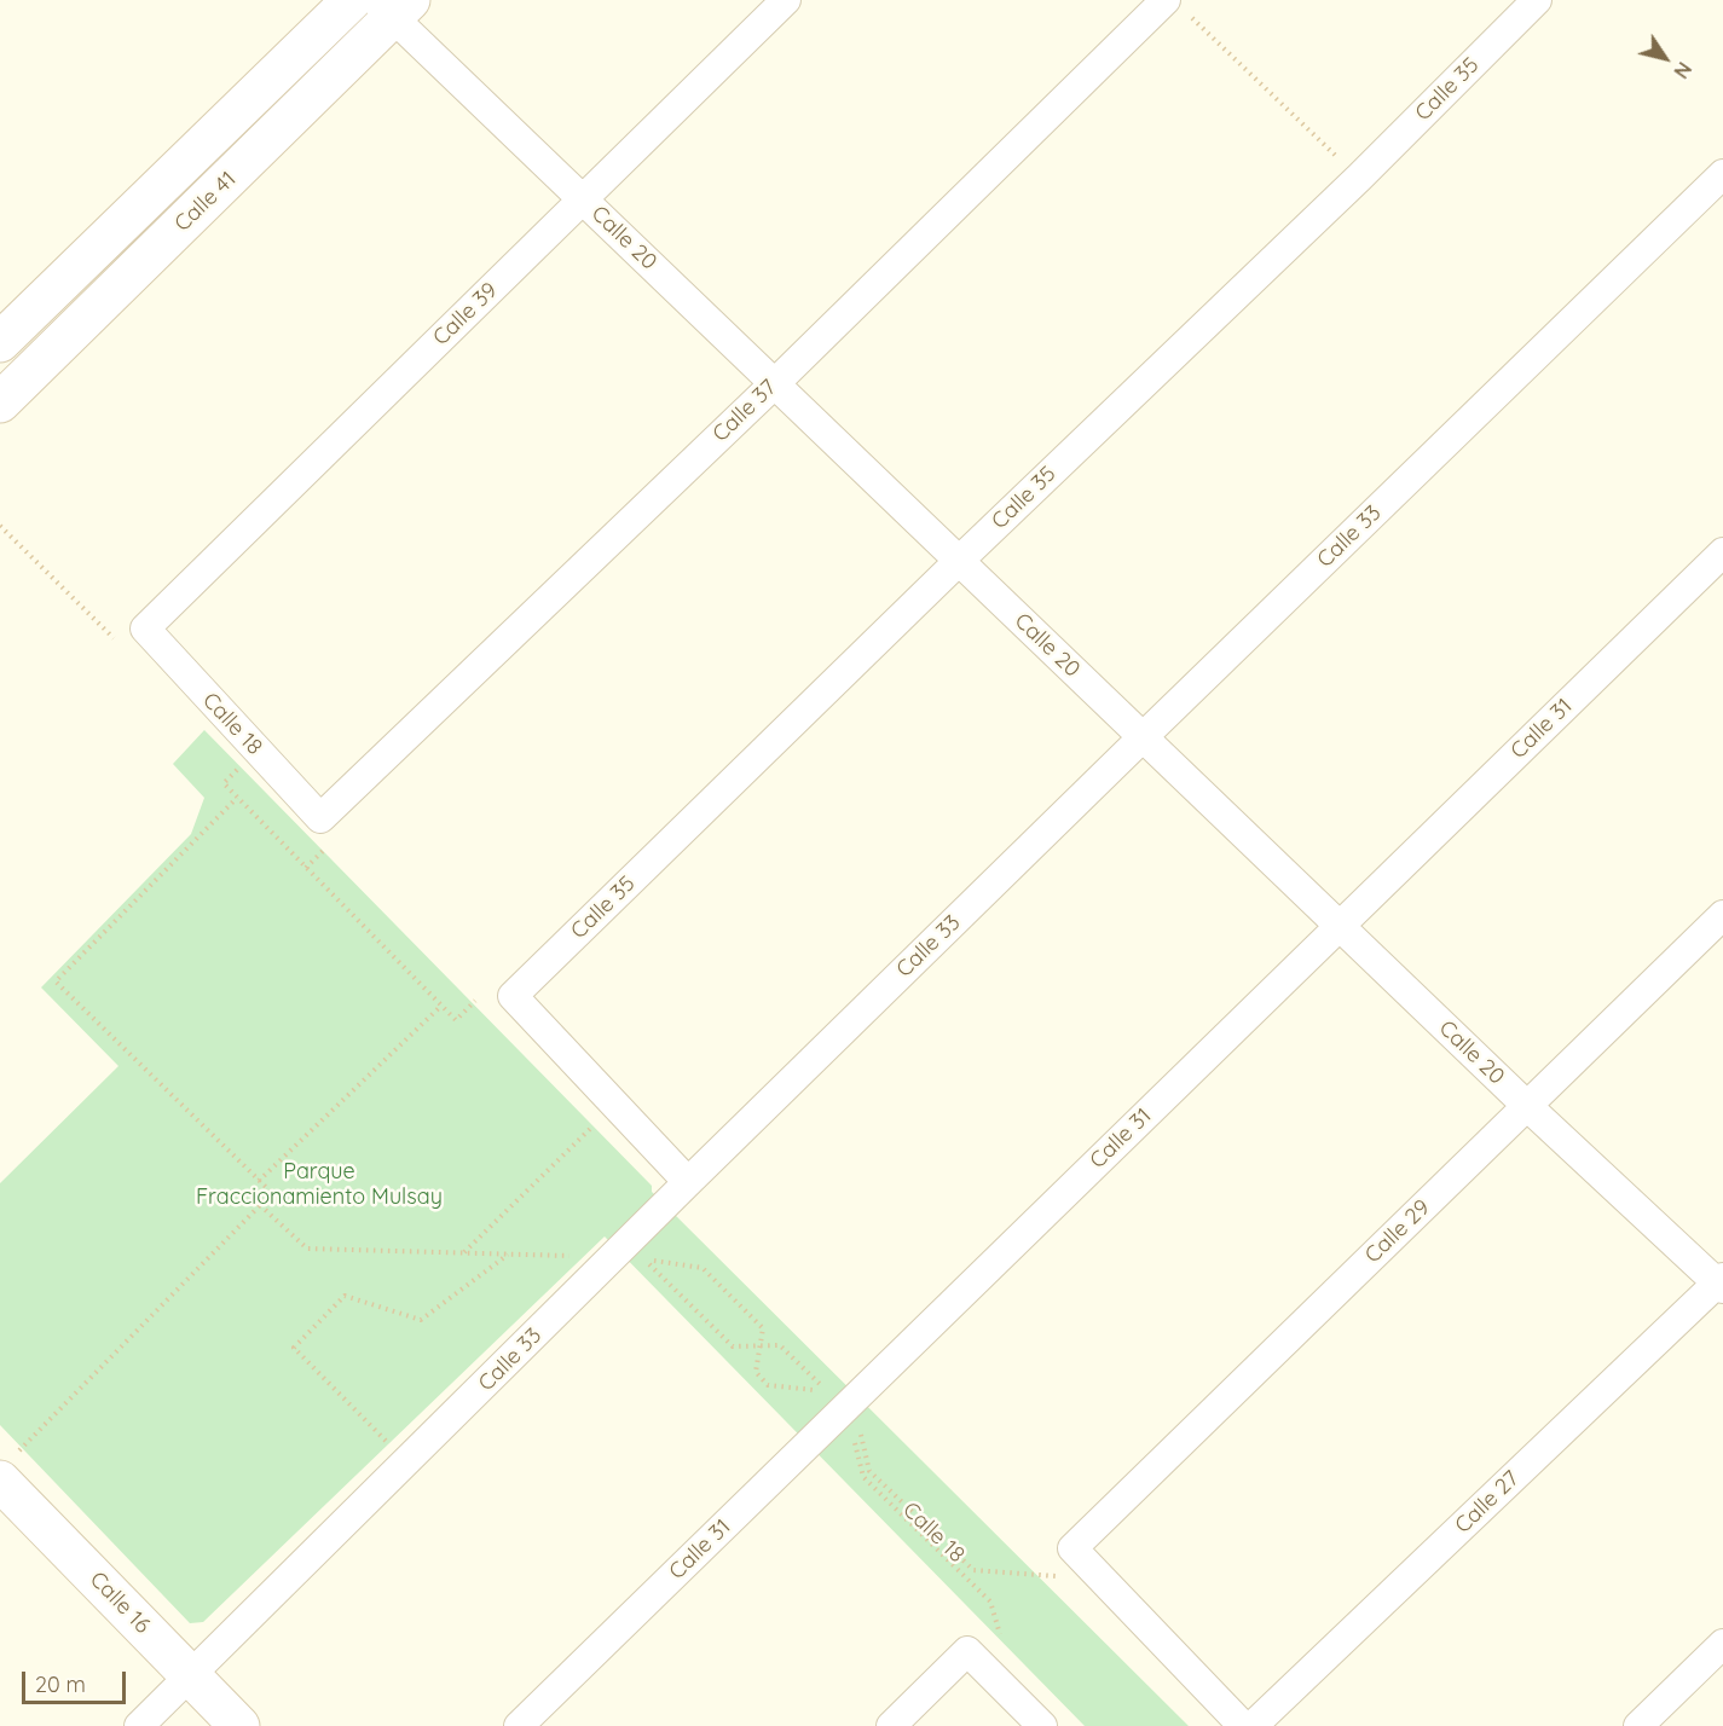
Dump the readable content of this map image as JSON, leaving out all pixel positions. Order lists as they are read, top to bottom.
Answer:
{
  "streets": {
    "main road": ["Calle 41", "Calle 16"],
    "street": [
      "Calle 35",
      "Calle 20",
      "Calle 39",
      "Calle 37",
      "Calle 33",
      "Calle 18",
      "Calle 31",
      "Calle 29",
      "Calle 27"
    ]
  },
  "crossings": [
    ["Calle 35", "Calle 20"],
    ["Calle 35", "Calle 33"],
    ["Calle 41", "Calle 20"],
    ["Calle 20", "Calle 39"],
    ["Calle 20", "Calle 37"],
    ["Calle 20", "Calle 33"],
    ["Calle 20", "Calle 31"],
    ["Calle 20", "Calle 29"],
    ["Calle 20", "Calle 27"],
    ["Calle 39", "Calle 18"],
    ["Calle 37", "Calle 18"],
    ["Calle 33", "Calle 16"]
  ],
  "parks": ["Parque Fraccionamiento Mulsay"],
  "scale_bar": "20 m",
  "north": "bottom right"
}
